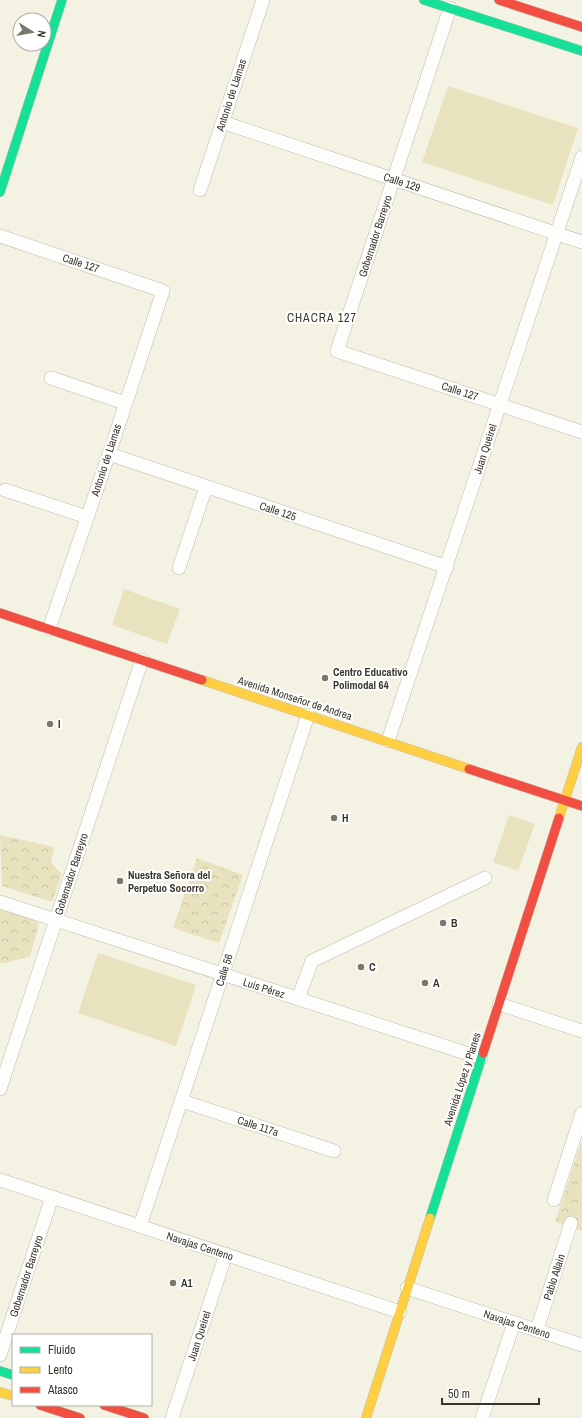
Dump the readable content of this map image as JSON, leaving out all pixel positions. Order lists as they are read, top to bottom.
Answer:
{
  "streets": {
    "main road": ["Avenida Monseñor de Andrea", "Avenida López y Planes"],
    "street": [
      "Antonio de Llamas",
      "Calle 129",
      "Gobernador Barreyro",
      "Calle 127",
      "Juan Queirel",
      "Calle 125",
      "Calle 56",
      "Luis Pérez",
      "Calle 117a",
      "Navajas Centeno",
      "Pablo Allain"
    ]
  },
  "crossings": [
    ["Antonio de Llamas", "Calle 129"],
    ["Antonio de Llamas", "Calle 127"],
    ["Antonio de Llamas", "Calle 125"],
    ["Antonio de Llamas", "Avenida Monseñor de Andrea"],
    ["Calle 129", "Gobernador Barreyro"],
    ["Calle 129", "Juan Queirel"],
    ["Gobernador Barreyro", "Calle 127"],
    ["Gobernador Barreyro", "Avenida Monseñor de Andrea"],
    ["Gobernador Barreyro", "Luis Pérez"],
    ["Gobernador Barreyro", "Navajas Centeno"],
    ["Calle 127", "Juan Queirel"],
    ["Juan Queirel", "Calle 125"],
    ["Juan Queirel", "Avenida Monseñor de Andrea"],
    ["Juan Queirel", "Navajas Centeno"],
    ["Avenida Monseñor de Andrea", "Calle 56"],
    ["Avenida Monseñor de Andrea", "Avenida López y Planes"],
    ["Calle 56", "Luis Pérez"],
    ["Calle 56", "Calle 117a"],
    ["Calle 56", "Navajas Centeno"],
    ["Luis Pérez", "Avenida López y Planes"],
    ["Avenida López y Planes", "Navajas Centeno"],
    ["Navajas Centeno", "Pablo Allain"]
  ],
  "districts": ["CHACRA 127"],
  "places": [
    "Centro Educativo Polimodal 64",
    "I",
    "H",
    "Nuestra Señora del Perpetuo Socorro",
    "B",
    "C",
    "A",
    "A1"
  ],
  "legend": ["Fluido", "Lento", "Atasco"],
  "scale_bar": "50 m",
  "north": "right"
}
